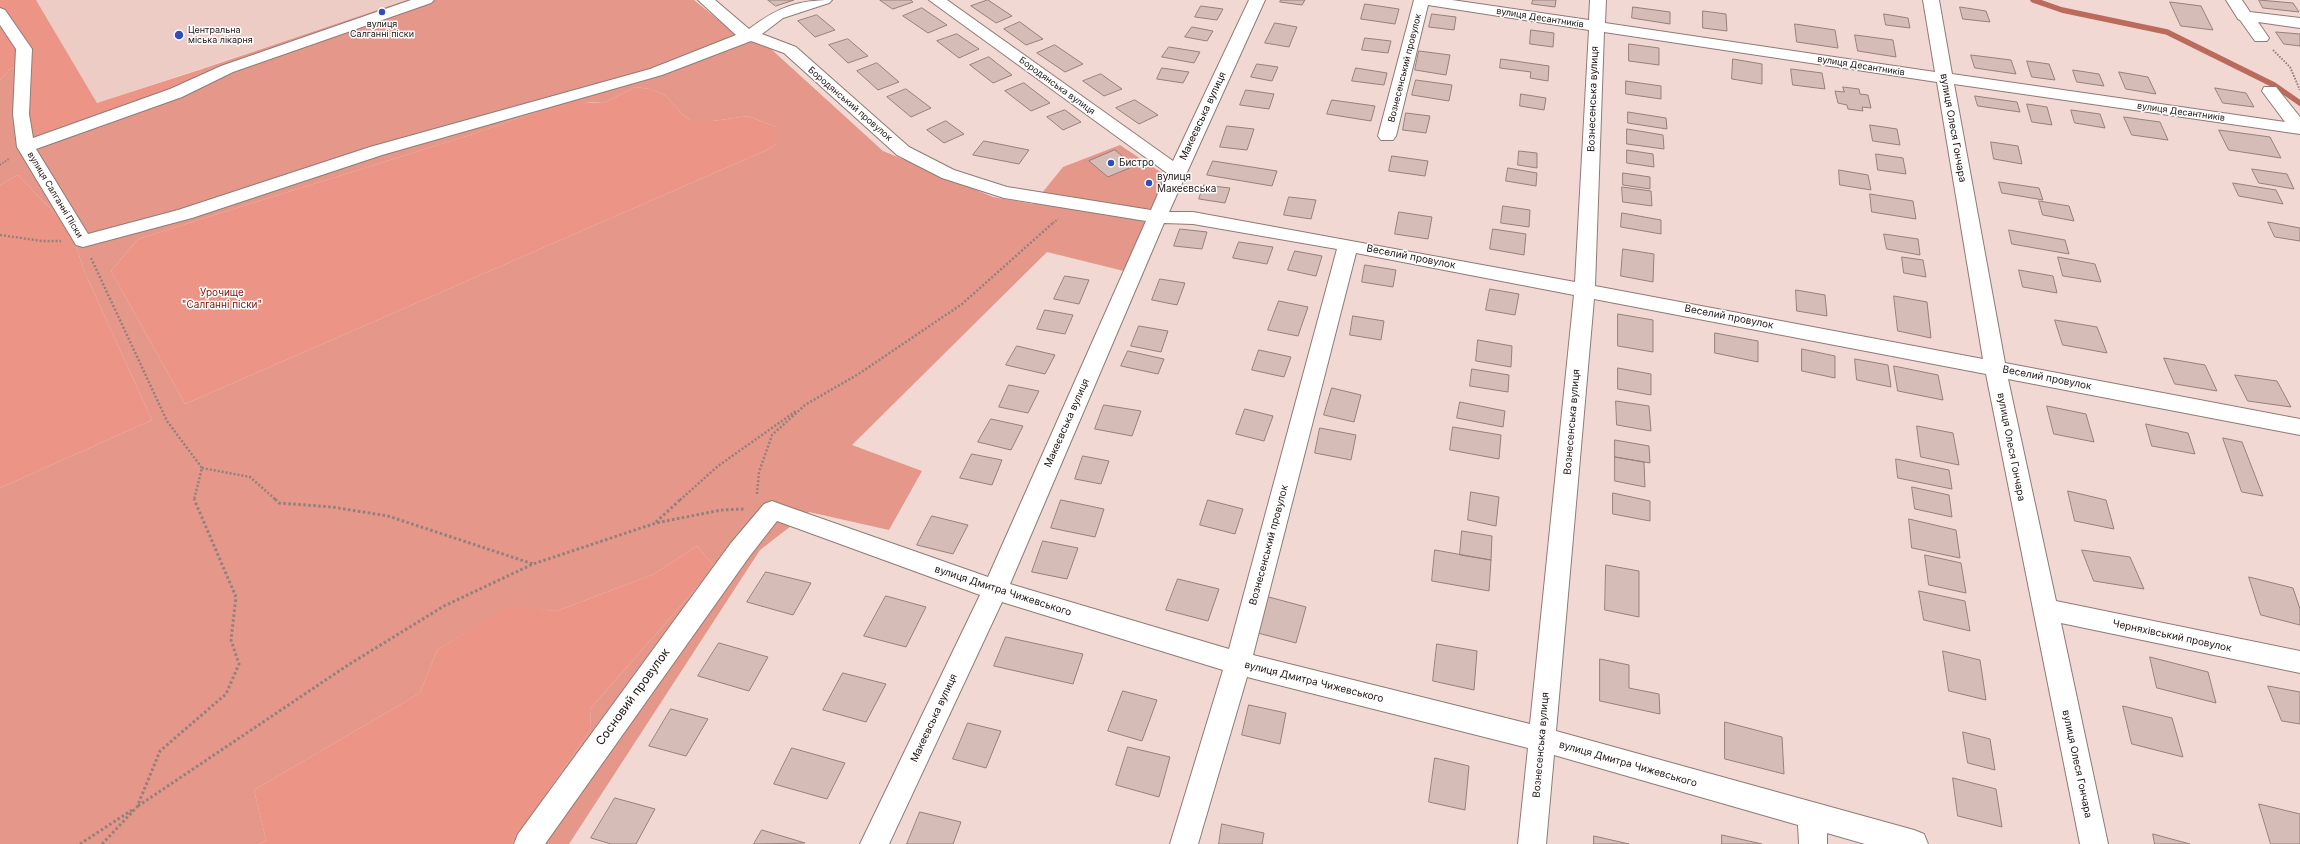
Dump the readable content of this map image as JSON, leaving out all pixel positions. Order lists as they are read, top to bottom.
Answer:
{
  "streets": {
    "street": [
      "вулиця Десантників",
      "Вознесенський провулок",
      "Бородянська вулиця",
      "Вознесенська вулиця",
      "Бородянський провулок",
      "Макеєвська вулиця",
      "вулиця Олеся Гончара",
      "вулиця Салганні Піски",
      "Веселий провулок",
      "вулиця Дмитра Чижевського",
      "Черняхівський провулок",
      "Сосновий провулок"
    ]
  },
  "crossings": [
    ["вулиця Десантників", "Вознесенський провулок"],
    ["вулиця Десантників", "Вознесенська вулиця"],
    ["вулиця Десантників", "вулиця Олеся Гончара"],
    ["Вознесенський провулок", "Веселий провулок"],
    ["Вознесенський провулок", "вулиця Дмитра Чижевського"],
    ["Бородянська вулиця", "Макеєвська вулиця"],
    ["Вознесенська вулиця", "Веселий провулок"],
    ["Вознесенська вулиця", "вулиця Дмитра Чижевського"],
    ["Бородянський провулок", "Веселий провулок"],
    ["Макеєвська вулиця", "Веселий провулок"],
    ["Макеєвська вулиця", "вулиця Дмитра Чижевського"],
    ["вулиця Олеся Гончара", "Веселий провулок"],
    ["вулиця Олеся Гончара", "Черняхівський провулок"],
    ["вулиця Дмитра Чижевського", "Сосновий провулок"]
  ],
  "parks": ["Урочище \"Салганні піски\""],
  "places": [
    "вулиця Салганні піски",
    "Центральна міська лікарня",
    "Бистро",
    "вулиця Макеєвська"
  ]
}
